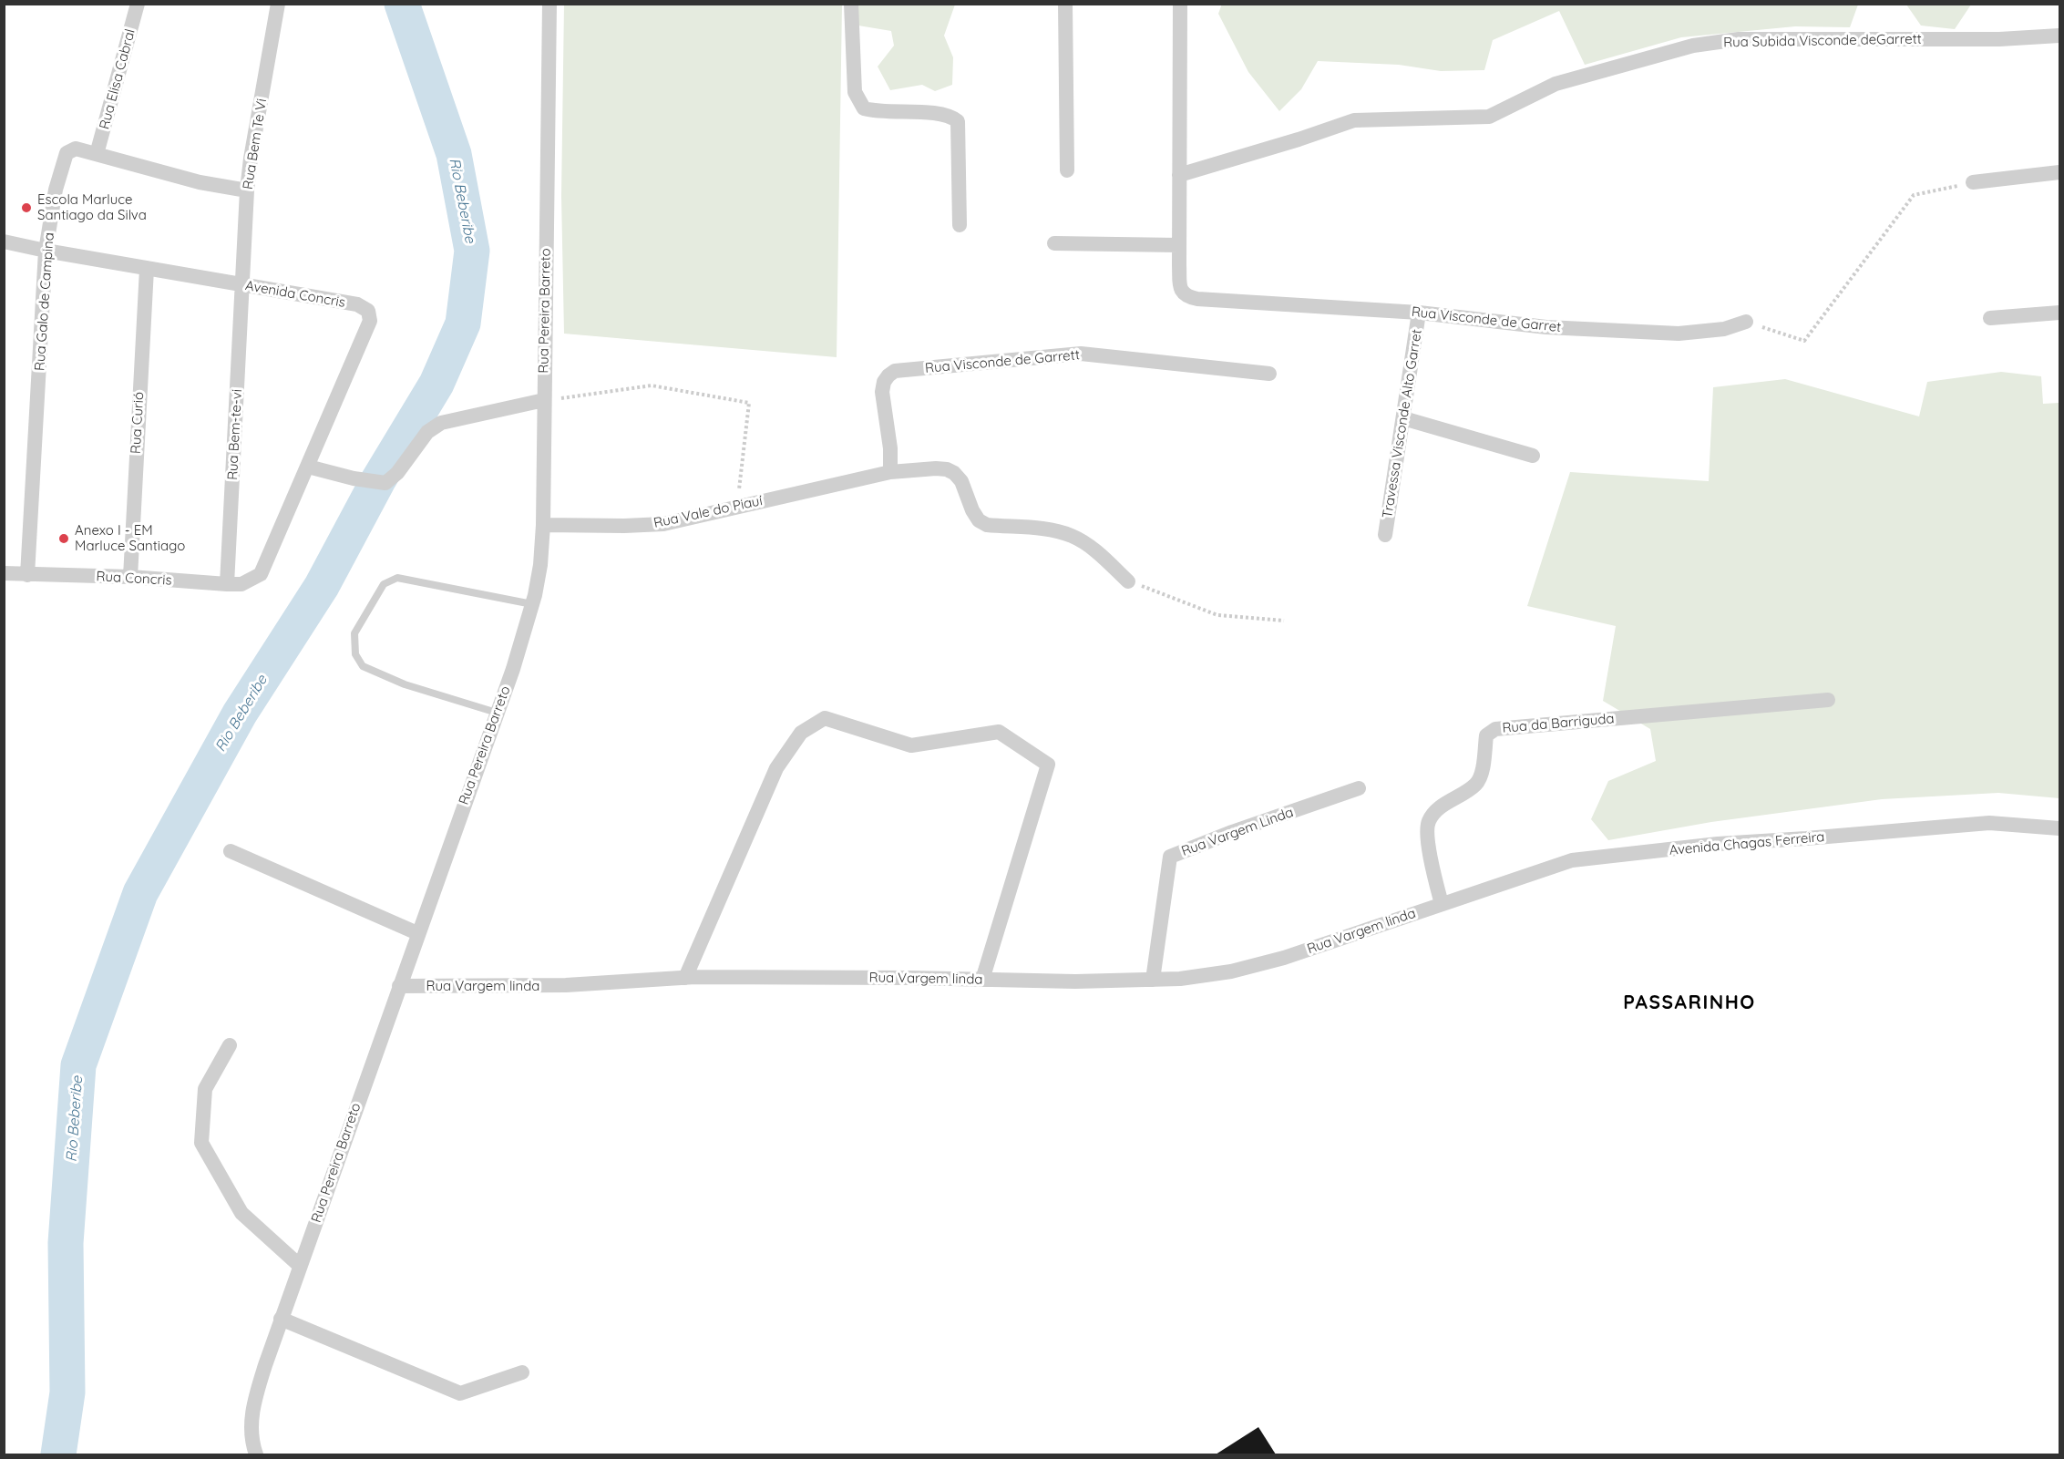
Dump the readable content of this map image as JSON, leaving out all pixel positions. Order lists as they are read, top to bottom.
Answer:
{
  "streets": {
    "street": [
      "Rua Subida Visconde deGarrett",
      "Rua Elisa Cabral",
      "Rua Bem Te Vi",
      "Avenida Concris",
      "Rua Galo de Campina",
      "Rua Pereira Barreto",
      "Rua Visconde de Garret",
      "Rua Visconde de Garrett",
      "Rua Curió",
      "Travessa Visconde Alto Garret",
      "Rua Bem-te-vi",
      "Rua Vale do Piauí",
      "Rua Concris",
      "Rua da Barriguda",
      "Rua Vargem Linda",
      "Avenida Chagas Ferreira",
      "Rua Vargem linda"
    ]
  },
  "crossings": [
    ["Rua Elisa Cabral", "Rua Galo de Campina"],
    ["Rua Bem Te Vi", "Avenida Concris"],
    ["Rua Bem Te Vi", "Rua Galo de Campina"],
    ["Rua Bem Te Vi", "Rua Bem-te-vi"],
    ["Avenida Concris", "Rua Galo de Campina"],
    ["Avenida Concris", "Rua Curió"],
    ["Avenida Concris", "Rua Bem-te-vi"],
    ["Avenida Concris", "Rua Concris"],
    ["Rua Galo de Campina", "Rua Concris"],
    ["Rua Pereira Barreto", "Rua Vale do Piauí"],
    ["Rua Pereira Barreto", "Rua Vargem linda"],
    ["Rua Visconde de Garret", "Travessa Visconde Alto Garret"],
    ["Rua Visconde de Garrett", "Rua Vale do Piauí"],
    ["Rua Curió", "Rua Concris"],
    ["Rua Bem-te-vi", "Rua Concris"],
    ["Rua da Barriguda", "Avenida Chagas Ferreira"],
    ["Rua da Barriguda", "Rua Vargem linda"],
    ["Rua Vargem Linda", "Rua Vargem linda"],
    ["Avenida Chagas Ferreira", "Rua Vargem linda"]
  ],
  "districts": ["PASSARINHO"],
  "water": ["Rio Beberibe"],
  "places": ["Escola Marluce Santiago da Silva", "Anexo I - EM Marluce Santiago"]
}
